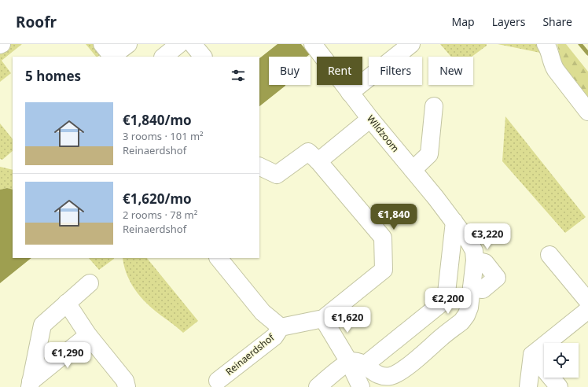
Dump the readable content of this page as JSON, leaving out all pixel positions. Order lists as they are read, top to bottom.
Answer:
{
  "streets": {
    "street": ["Wildzoom", "Reinaerdshof"]
  },
  "page": {
    "header": "Roofr",
    "nav": ["Map", "Layers", "Share"],
    "chip": [
      "Buy",
      "Rent",
      "Filters",
      "New"
    ],
    "heading": "5 homes",
    "list": [
      {
        "name": "€1,840/mo",
        "note": "3 rooms · 101 m² · Reinaerdshof"
      },
      {
        "name": "€1,620/mo",
        "note": "2 rooms · 78 m² · Reinaerdshof"
      }
    ],
    "price": [
      "€1,840",
      "€3,220",
      "€2,200",
      "€1,620",
      "€1,290"
    ]
  }
}
